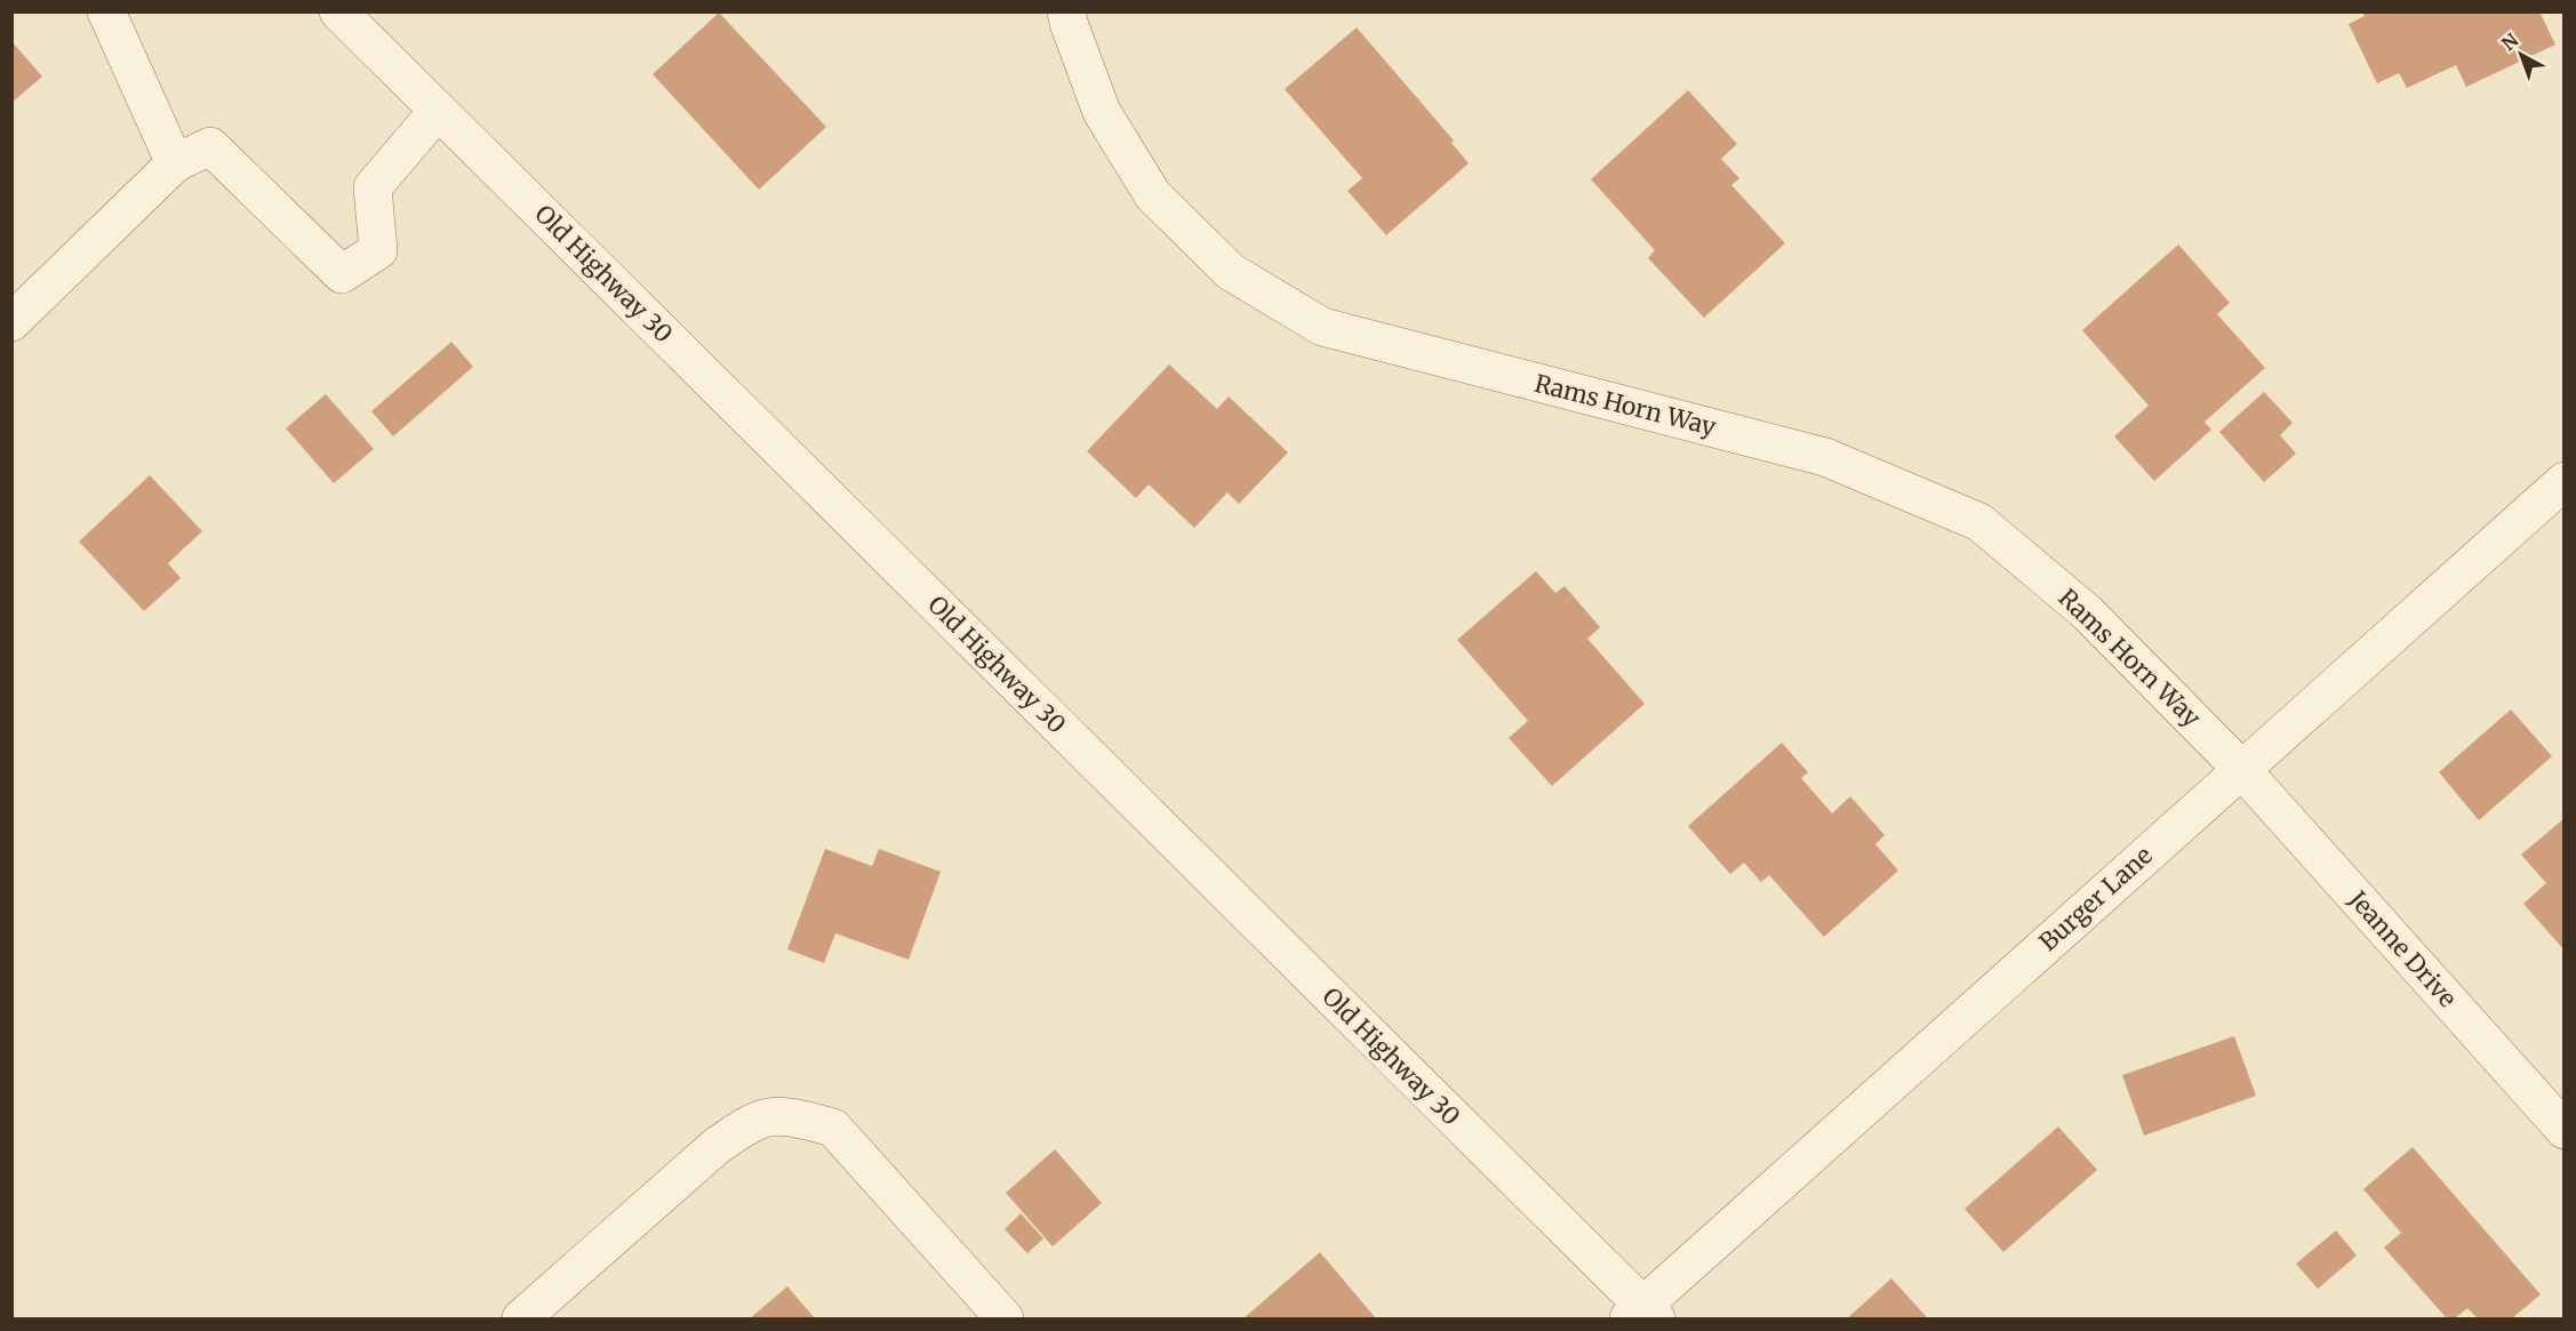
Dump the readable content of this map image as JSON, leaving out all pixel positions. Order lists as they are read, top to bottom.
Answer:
{
  "streets": {
    "street": [
      "Old Highway 30",
      "Rams Horn Way",
      "Burger Lane",
      "Jeanne Drive"
    ]
  },
  "crossings": [
    ["Old Highway 30", "Burger Lane"],
    ["Rams Horn Way", "Burger Lane"],
    ["Rams Horn Way", "Jeanne Drive"],
    ["Burger Lane", "Jeanne Drive"]
  ],
  "north": "top left"
}
